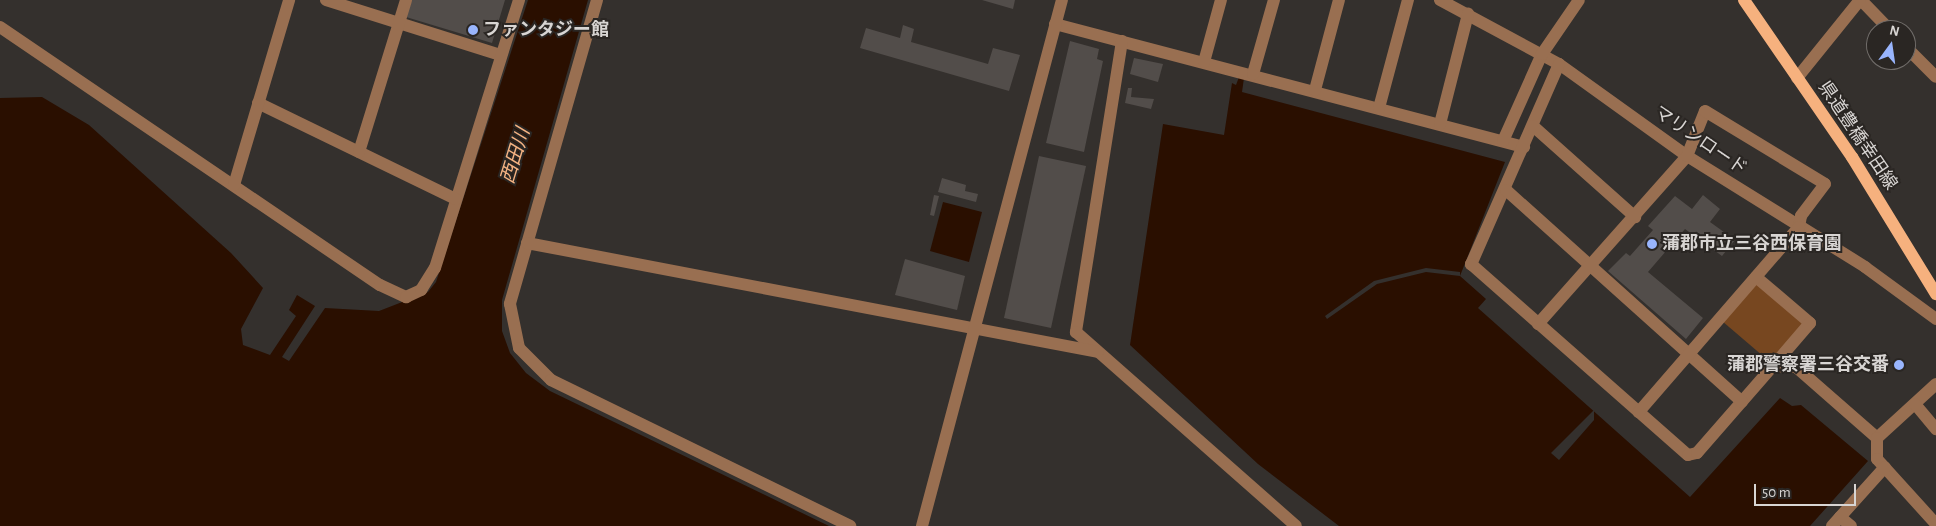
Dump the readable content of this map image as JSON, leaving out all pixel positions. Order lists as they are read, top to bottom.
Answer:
{
  "streets": {
    "main road": ["県道豊橋幸田線"],
    "street": ["マリンロード"]
  },
  "water": ["西田川"],
  "places": ["ファンタジー館", "蒲郡市立三谷西保育園", "蒲郡警察署三谷交番"],
  "scale_bar": "50 m",
  "north": "top"
}
